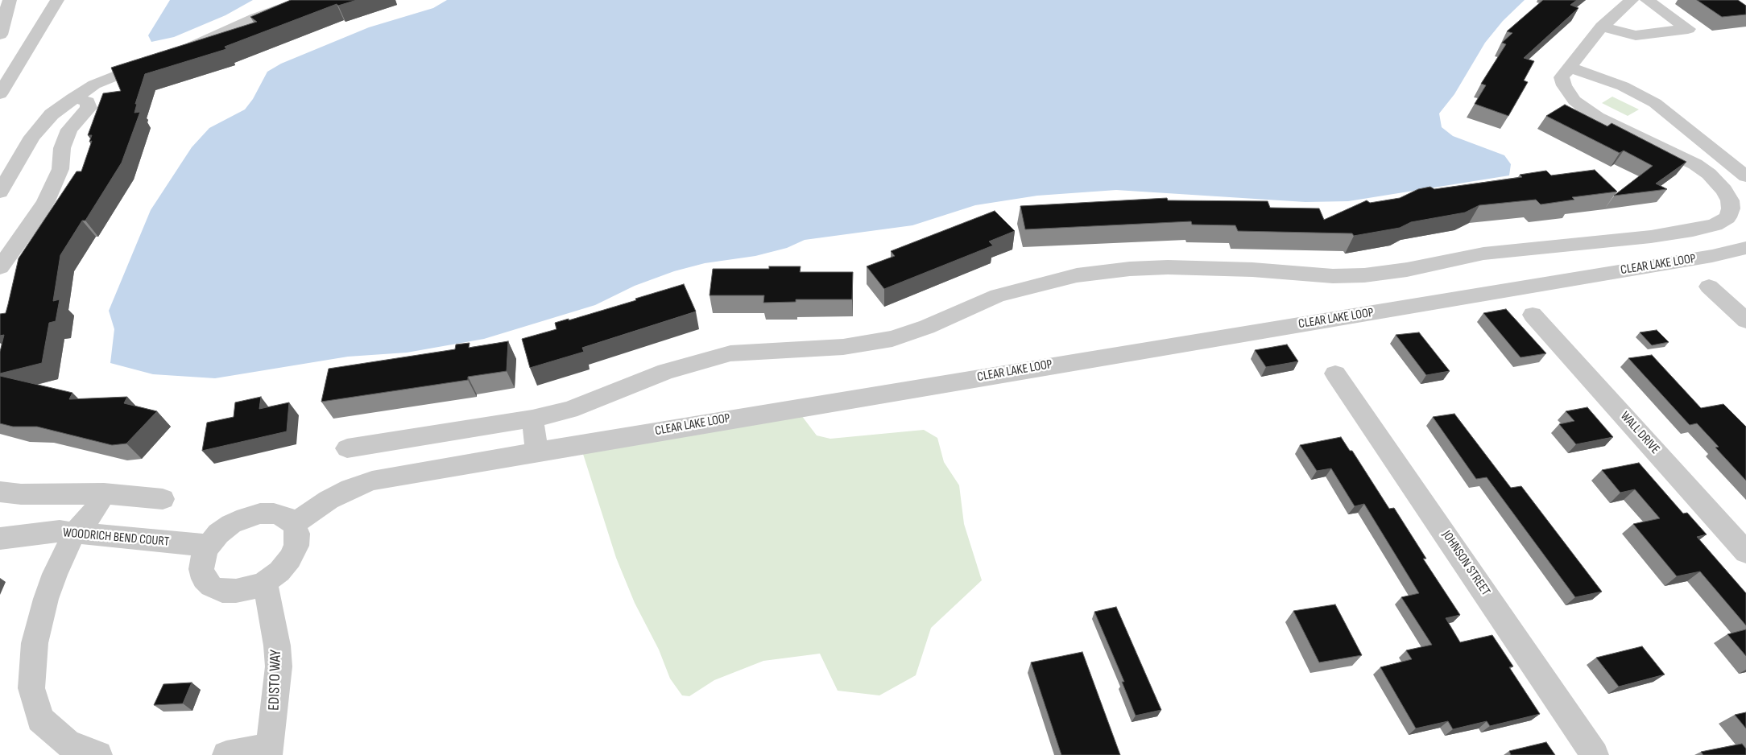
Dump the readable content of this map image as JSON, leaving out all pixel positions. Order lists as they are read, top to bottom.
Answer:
{
  "streets": {
    "street": [
      "CLEAR LAKE LOOP",
      "WALL DRIVE",
      "WOODRICH BEND COURT",
      "JOHNSON STREET",
      "EDISTO WAY"
    ]
  },
  "crossings": [
    ["CLEAR LAKE LOOP", "WOODRICH BEND COURT"],
    ["CLEAR LAKE LOOP", "EDISTO WAY"],
    ["WOODRICH BEND COURT", "EDISTO WAY"]
  ]
}
